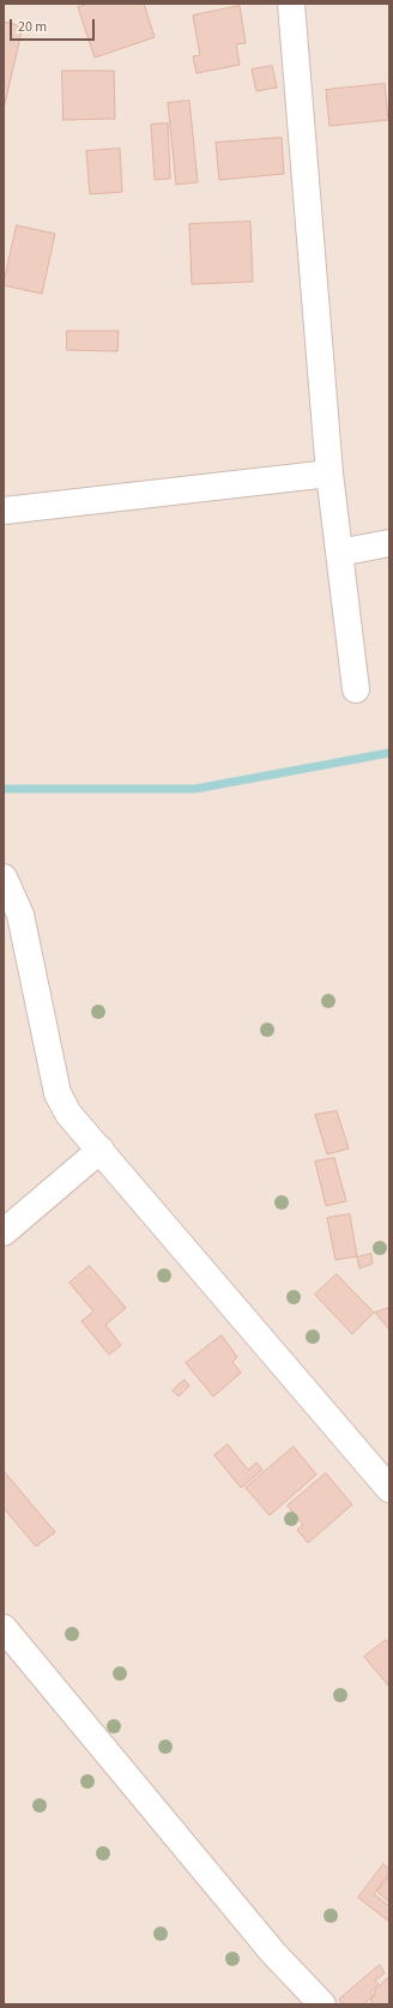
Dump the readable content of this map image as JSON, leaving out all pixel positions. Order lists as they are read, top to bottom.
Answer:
{
  "scale_bar": "20 m"
}
